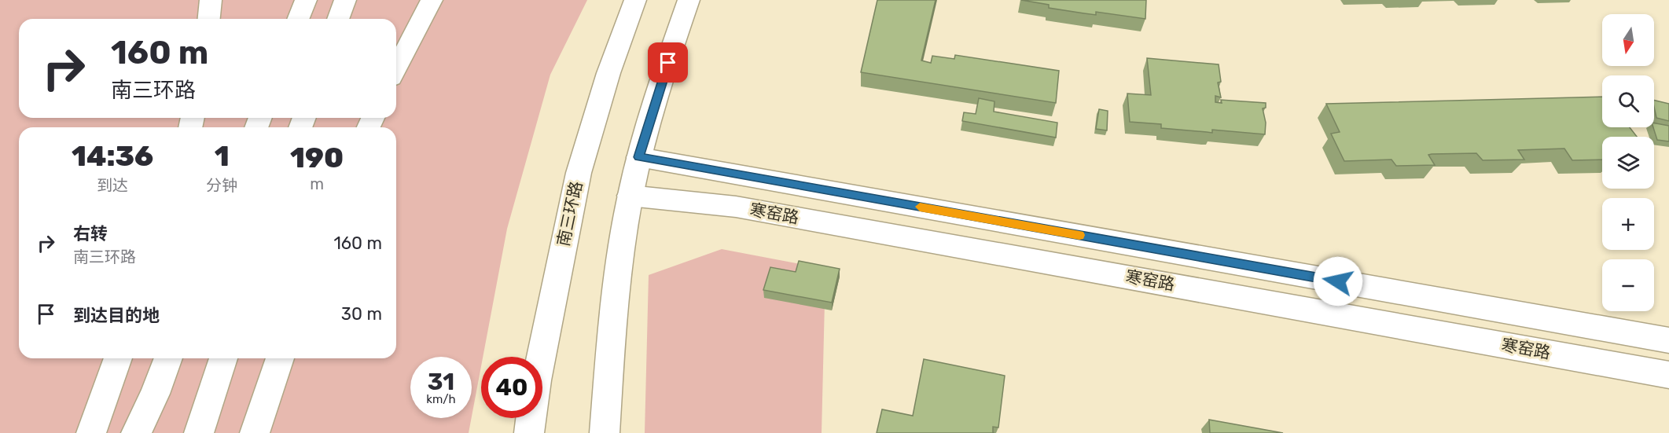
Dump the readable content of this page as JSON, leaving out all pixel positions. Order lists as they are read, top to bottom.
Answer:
{
  "streets": {
    "main road": ["南三环路", "寒窑路"]
  },
  "north": "bottom",
  "page": {
    "map_buttons": ["+", "−"],
    "turn": ["160 m", "南三环路"],
    "eta": [
      "14:36",
      "到达",
      "1",
      "分钟",
      "190",
      "m"
    ],
    "list": [
      {
        "name": "右转",
        "note": "南三环路",
        "value": "160 m"
      },
      {
        "name": "到达目的地",
        "value": "30 m"
      }
    ],
    "speed": "31 km/h",
    "limit": "40"
  }
}
